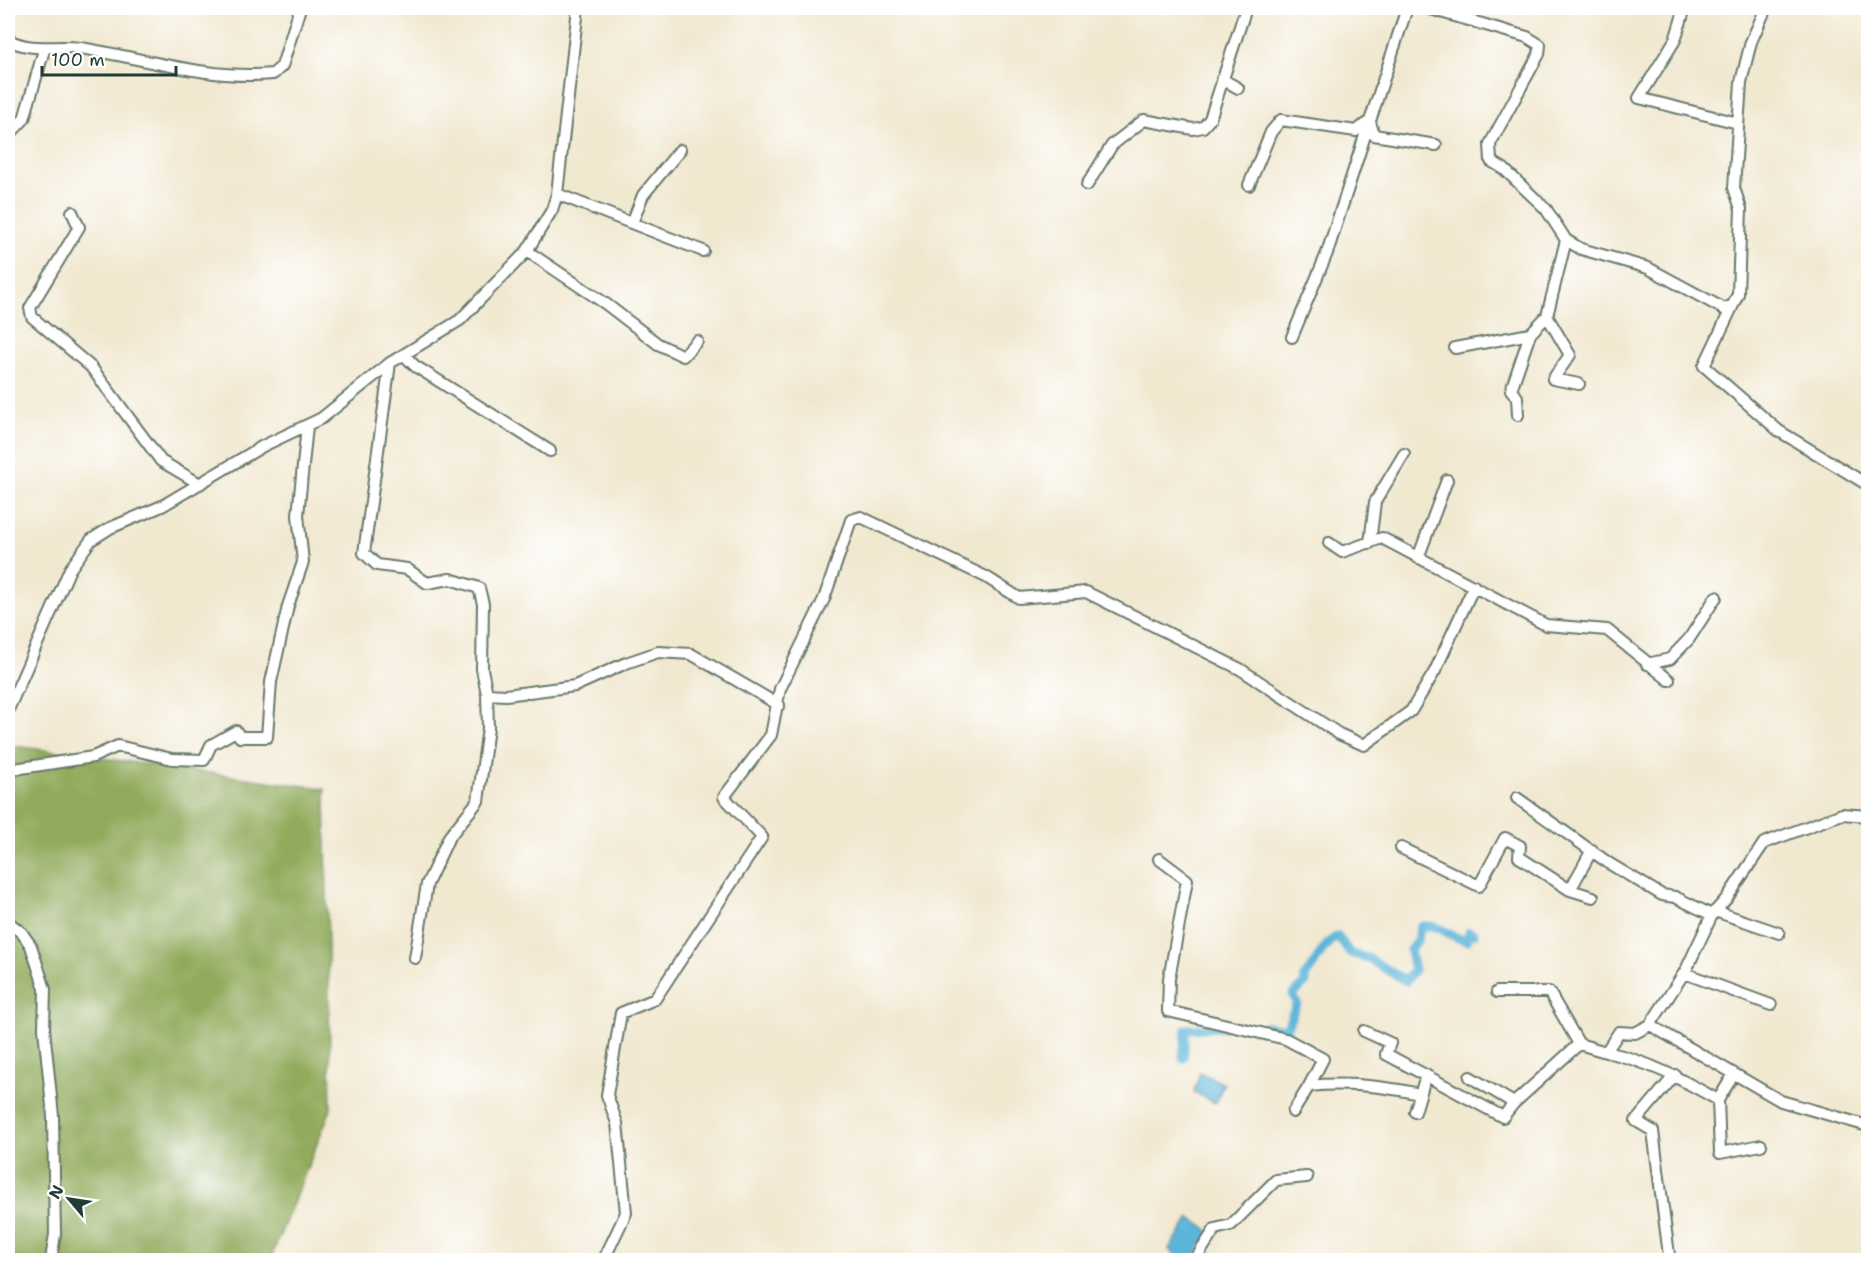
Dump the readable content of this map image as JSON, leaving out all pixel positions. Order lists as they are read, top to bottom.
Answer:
{
  "scale_bar": "100 m",
  "north": "top left"
}
